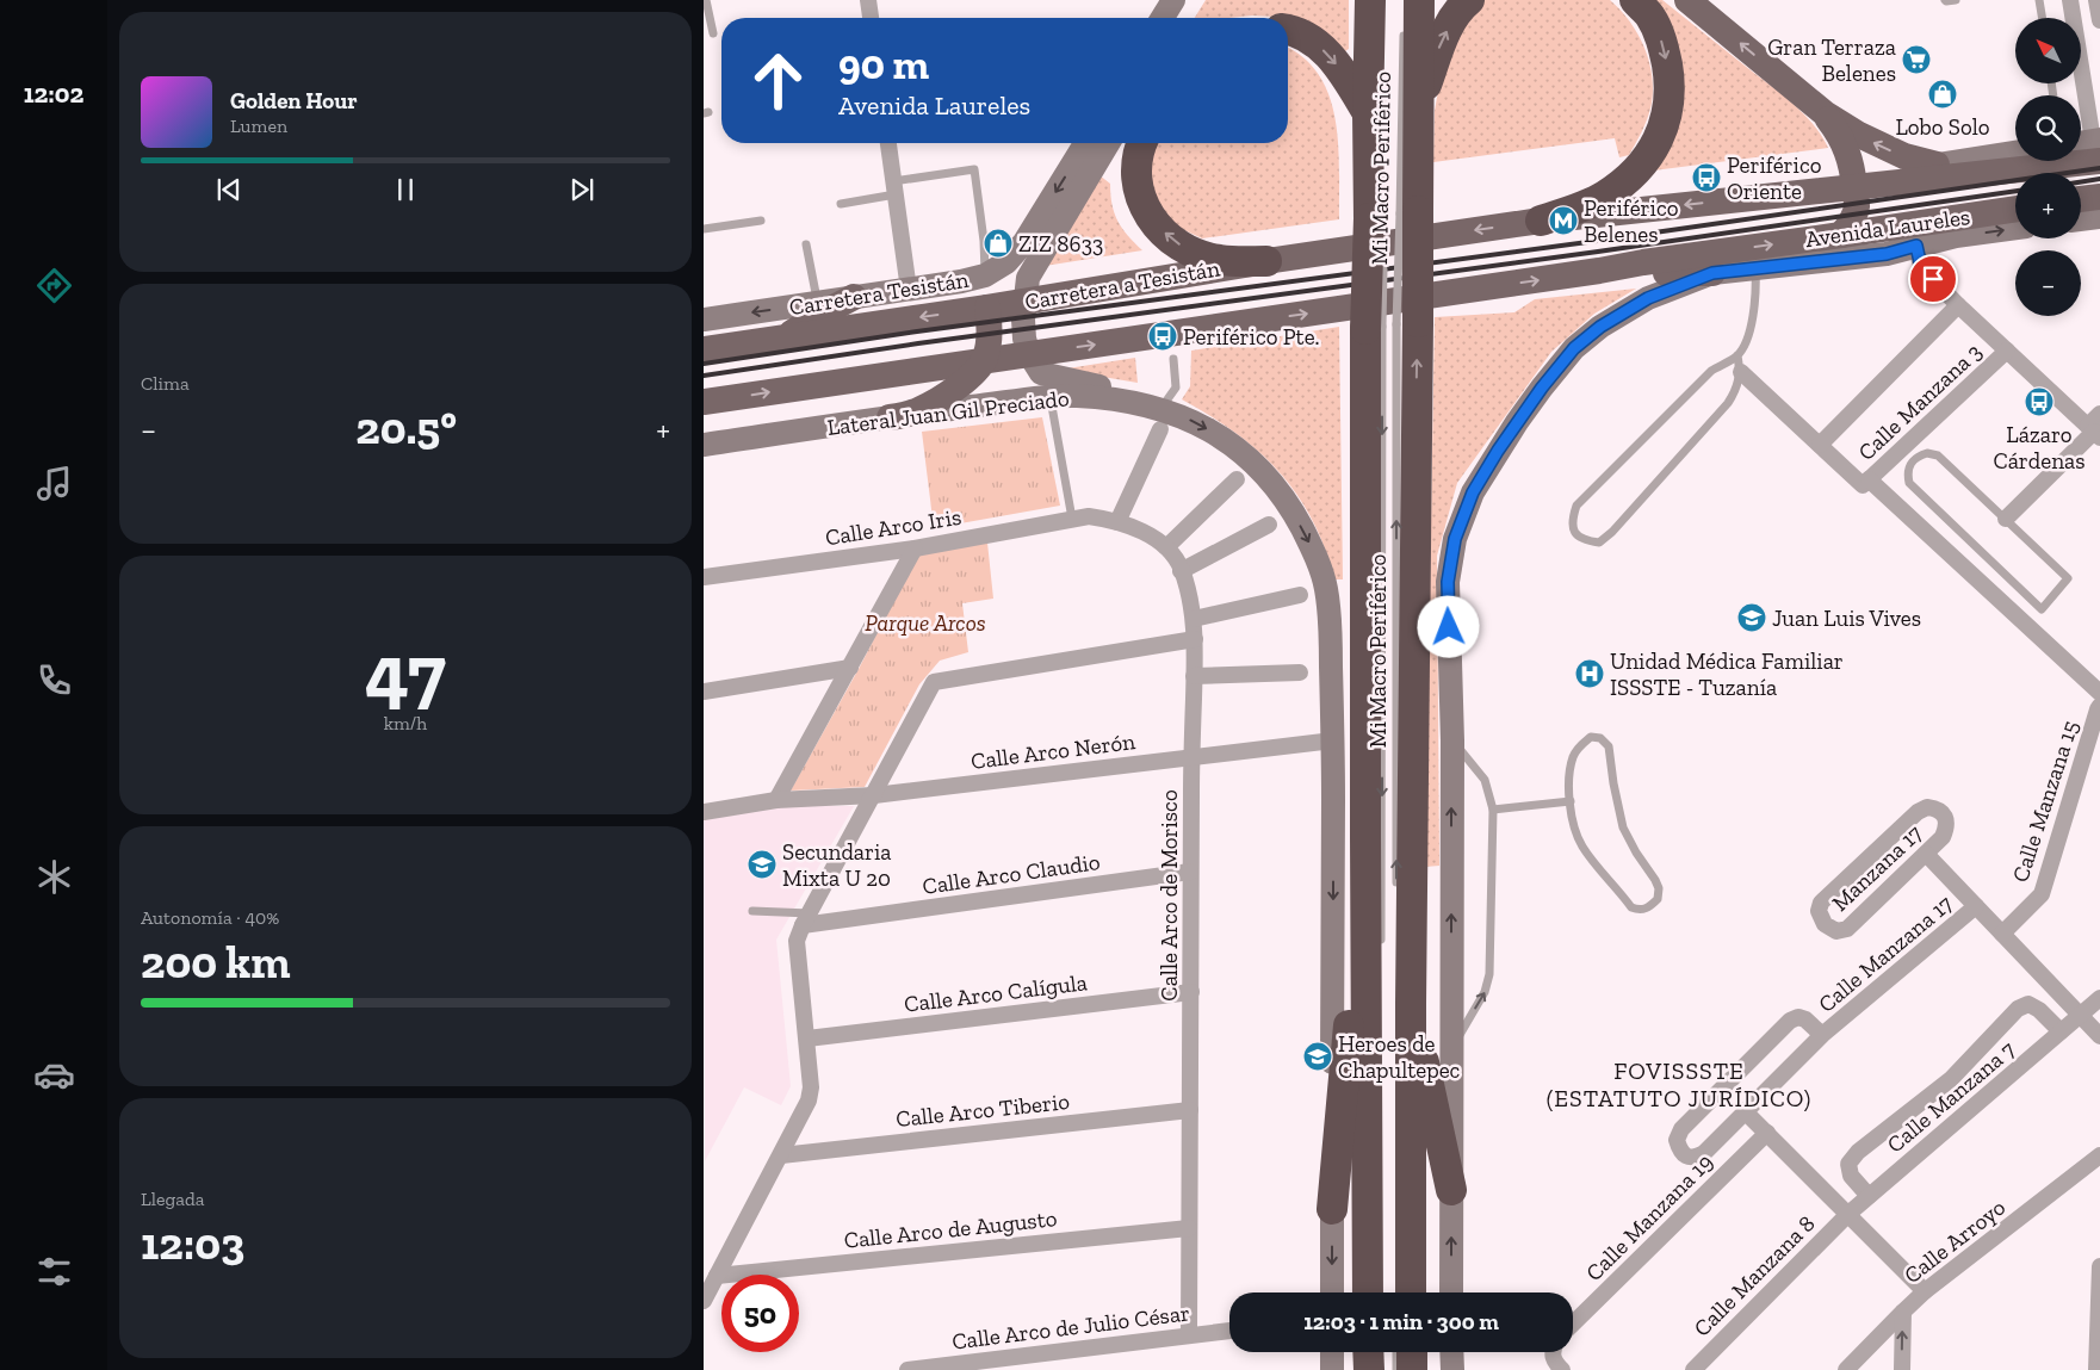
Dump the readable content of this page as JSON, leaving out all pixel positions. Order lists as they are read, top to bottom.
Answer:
{
  "streets": {
    "main road": [
      "Avenida Laureles",
      "Carretera a Tesistán",
      "Carretera Tesistán",
      "Lateral Juan Gil Preciado"
    ],
    "street": [
      "Calle Manzana 3",
      "Calle Arco Iris",
      "Calle Arco Nerón",
      "Calle Manzana 15",
      "Manzana 17",
      "Calle Arco Claudio",
      "Calle Arco de Morisco",
      "Calle Manzana 17",
      "Calle Arco Calígula",
      "Calle Manzana 7",
      "Calle Arco Tiberio",
      "Calle Manzana 19",
      "Calle Arco de Augusto",
      "Calle Arroyo",
      "Calle Manzana 8",
      "Calle Arco de Julio César"
    ],
    "lane": ["Mi Macro Periférico"]
  },
  "crossings": [
    ["Mi Macro Periférico", "Avenida Laureles"],
    ["Avenida Laureles", "Carretera a Tesistán"],
    ["Lateral Juan Gil Preciado", "Calle Arco Nerón"],
    ["Calle Arco Iris", "Calle Arco de Morisco"],
    ["Calle Arco Nerón", "Calle Arco de Morisco"],
    ["Calle Arco Claudio", "Calle Arco de Morisco"],
    ["Calle Arco de Morisco", "Calle Arco Calígula"],
    ["Calle Arco de Morisco", "Calle Arco Tiberio"],
    ["Calle Arco de Morisco", "Calle Arco de Augusto"],
    ["Calle Arco de Morisco", "Calle Arco de Julio César"],
    ["Calle Manzana 7", "Calle Manzana 8"]
  ],
  "one_way": ["Carretera Tesistán", "Lateral Juan Gil Preciado"],
  "districts": ["FOVISSSTE (ESTATUTO JURÍDICO)"],
  "parks": ["Parque Arcos"],
  "places": {
    "supermarket": ["Gran Terraza Belenes"],
    "shop": ["Lobo Solo", "ZIZ 8633"],
    "bus stop": ["Periférico Oriente", "Periférico Pte.", "Lázaro Cárdenas"],
    "metro station": ["Periférico Belenes"],
    "school or university": ["Juan Luis Vives", "Secundaria Mixta U 20", "Heroes de Chapultepec"],
    "hospital": ["Unidad Médica Familiar ISSSTE - Tuzanía"]
  },
  "north": "top left",
  "page": {
    "tabs": "12:02",
    "map_buttons": ["+", "−"],
    "turn": ["90 m", "Avenida Laureles"],
    "song": ["Golden Hour", "Lumen"],
    "tile": [
      "Clima",
      ["47", "km/h"],
      ["Autonomía · 40%", "200 km"],
      ["Llegada", "12:03"]
    ],
    "heat": ["−", "20.5°", "+"],
    "limit": "50",
    "trip": "12:03 · 1 min · 300 m"
  }
}
